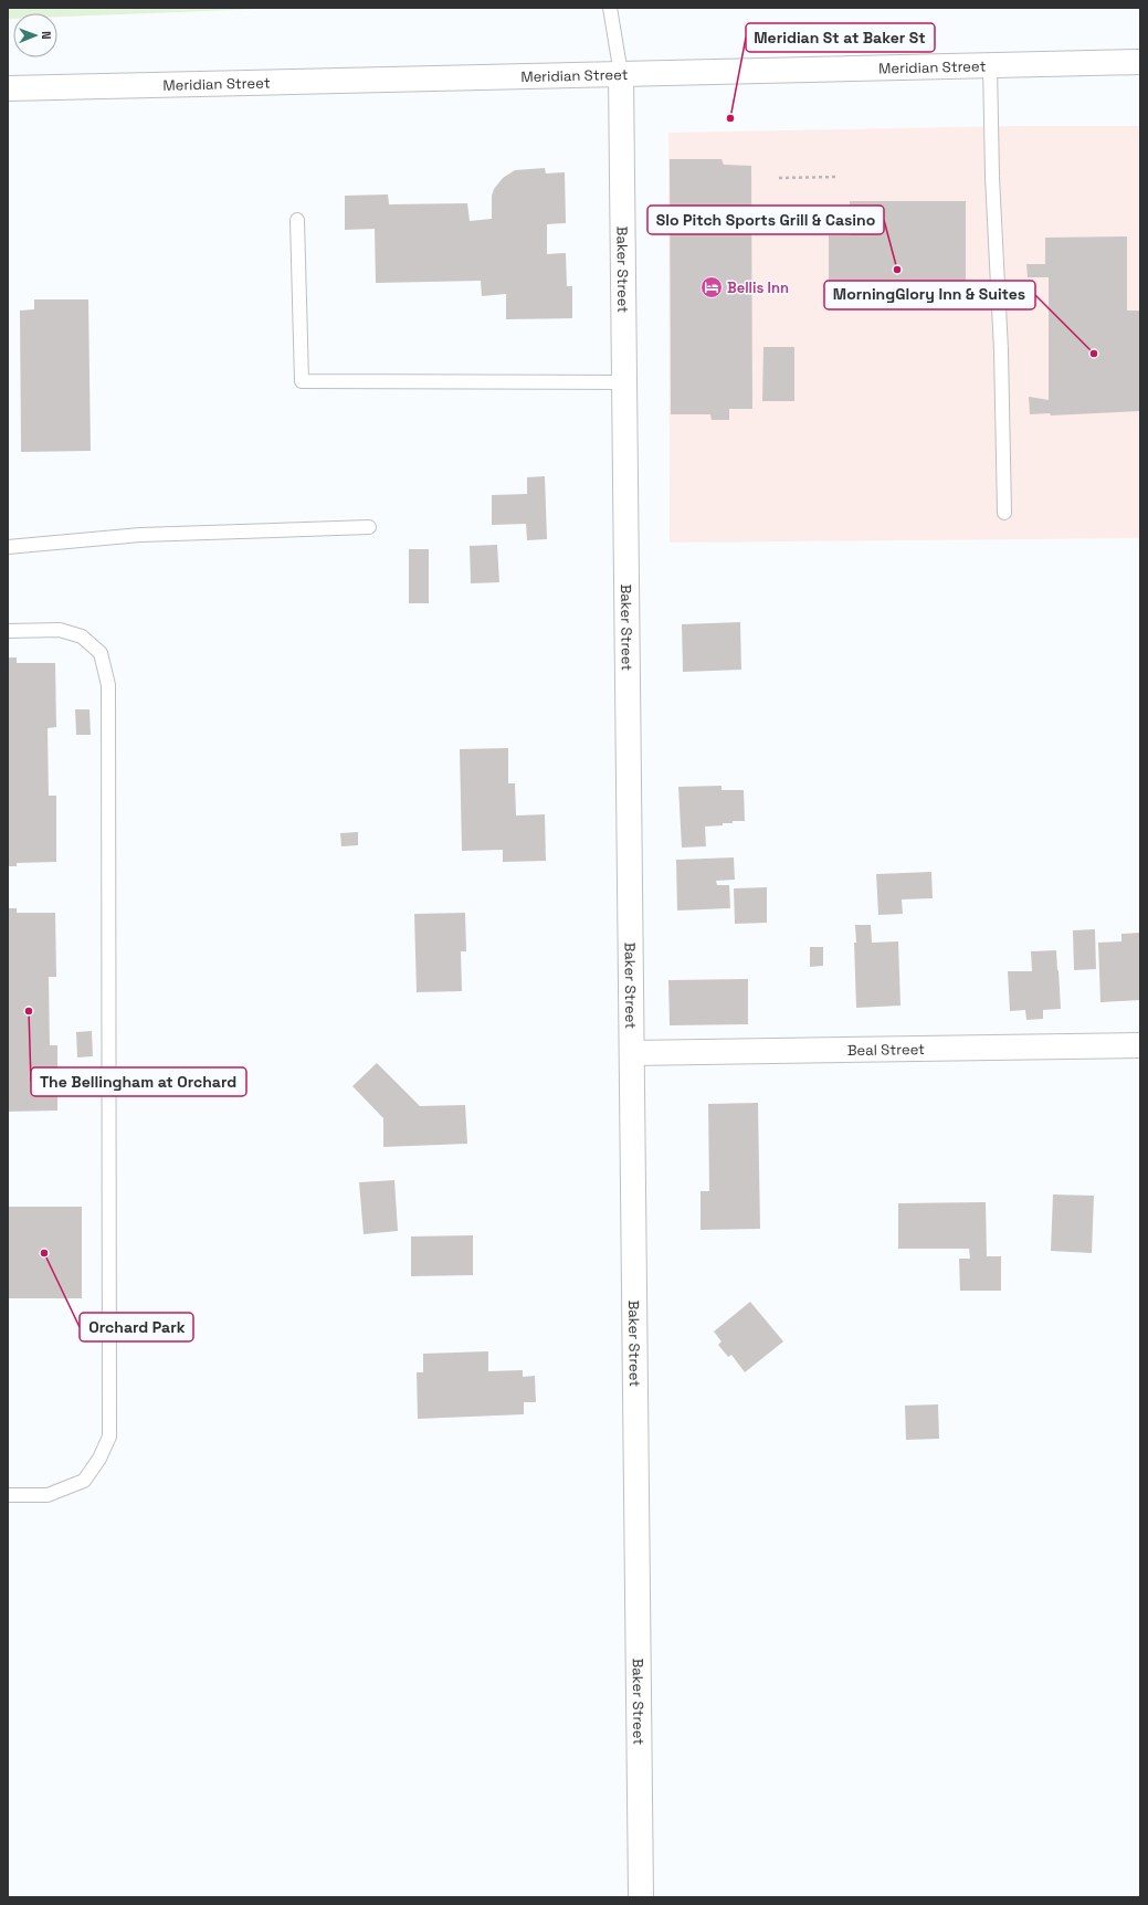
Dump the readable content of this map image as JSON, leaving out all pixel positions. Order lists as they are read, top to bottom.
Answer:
{
  "streets": {
    "street": ["Meridian Street", "Baker Street", "Beal Street"]
  },
  "crossings": [
    ["Meridian Street", "Baker Street"],
    ["Baker Street", "Beal Street"]
  ],
  "places": {
    "other": [
      "Meridian St at Baker St",
      "Slo Pitch Sports Grill & Casino",
      "MorningGlory Inn & Suites",
      "The Bellingham at Orchard",
      "Orchard Park"
    ],
    "hotel": ["Bellis Inn"]
  },
  "north": "right"
}
